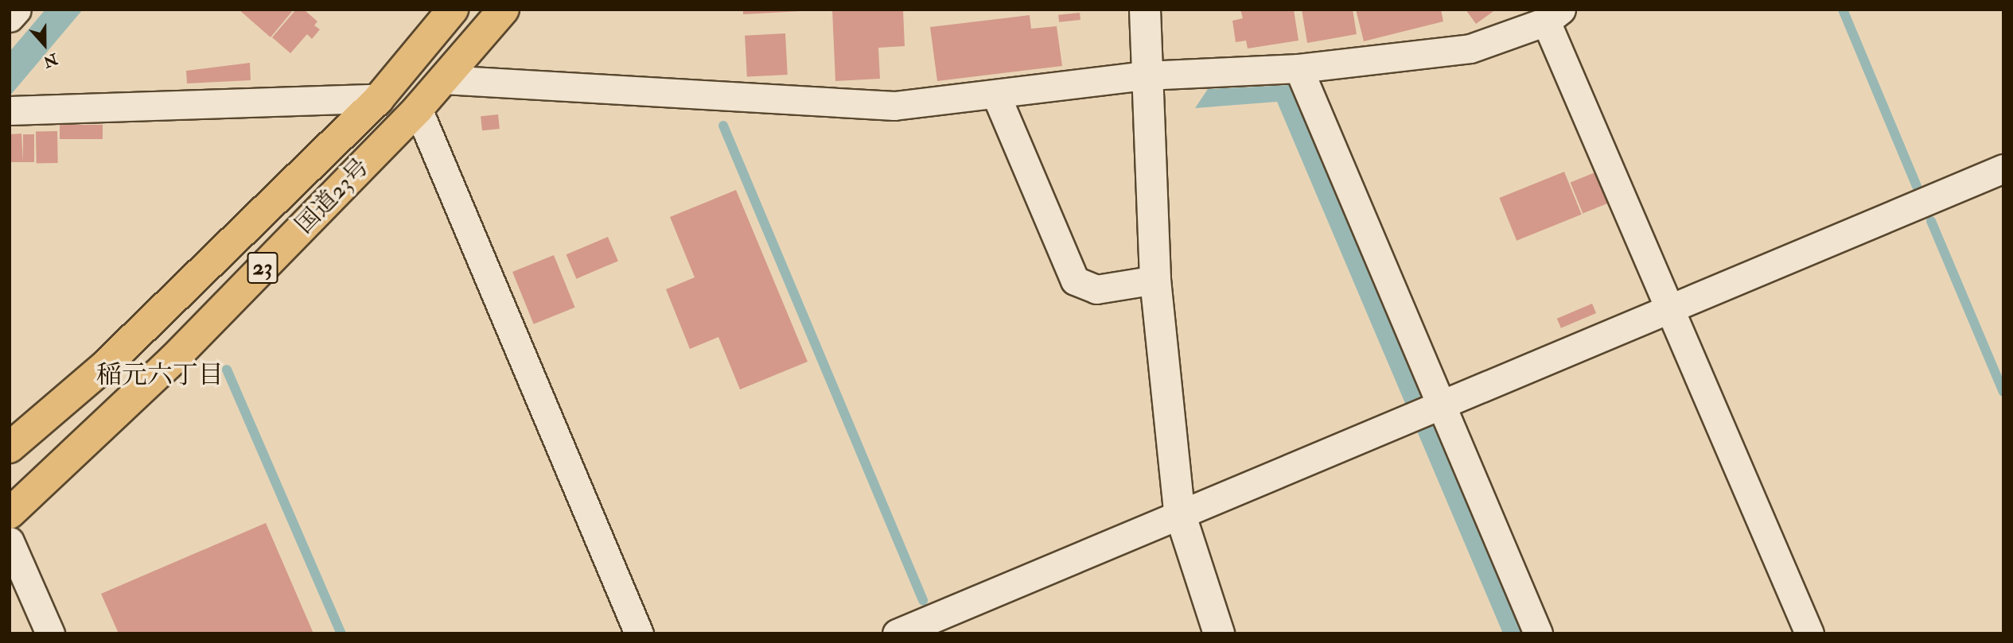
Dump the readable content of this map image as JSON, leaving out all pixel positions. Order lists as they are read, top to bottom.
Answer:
{
  "streets": {
    "highway": ["国道23号", "23"]
  },
  "districts": ["稲元六丁目"],
  "north": "bottom"
}
